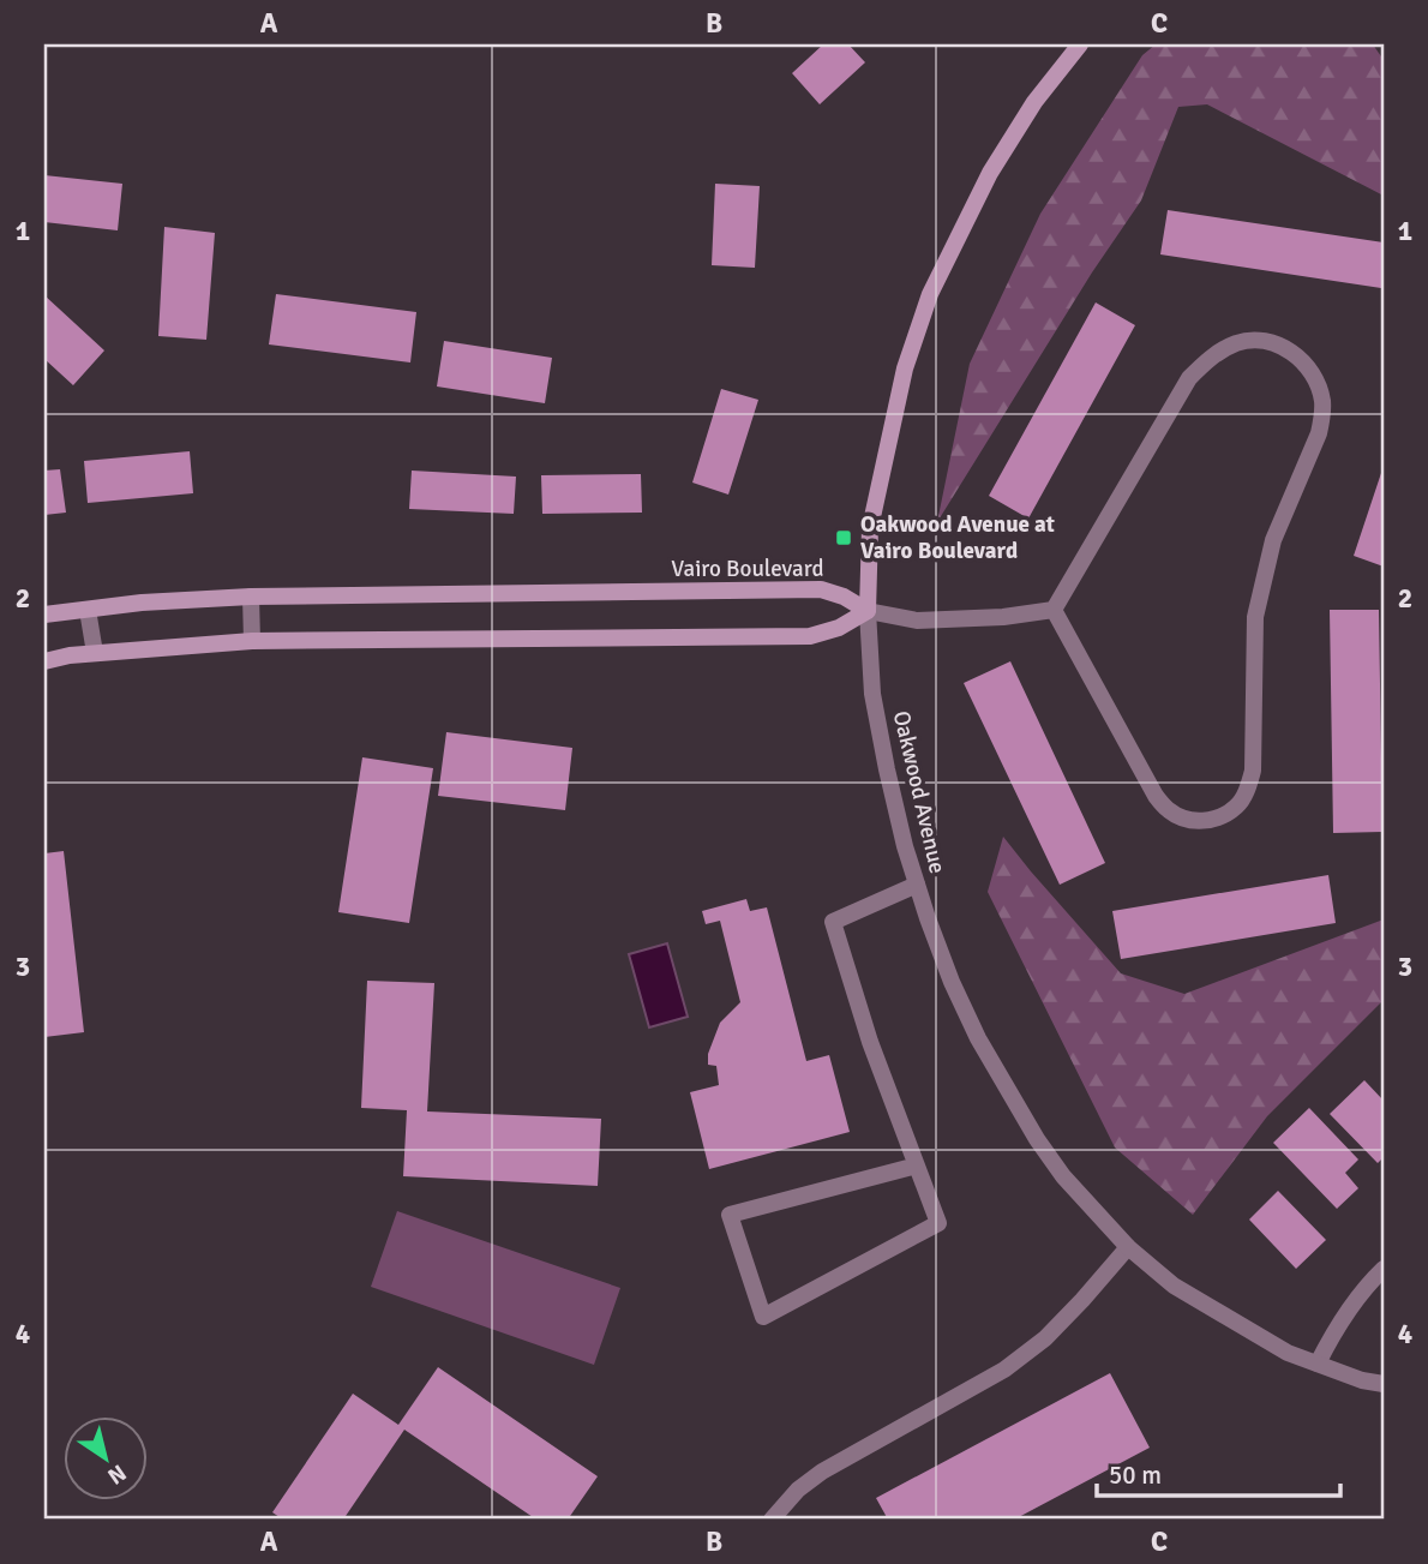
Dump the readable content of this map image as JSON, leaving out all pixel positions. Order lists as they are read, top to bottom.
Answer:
{
  "streets": {
    "street": ["Vairo Boulevard", "Oakwood Avenue"]
  },
  "crossings": [
    ["Vairo Boulevard", "Oakwood Avenue"]
  ],
  "places": {
    "transit": ["Oakwood Avenue at Vairo Boulevard"]
  },
  "scale_bar": "50 m",
  "north": "bottom right",
  "grid": {
    "columns": ["A", "B", "C"],
    "rows": [
      "1",
      "2",
      "3",
      "4"
    ]
  }
}
